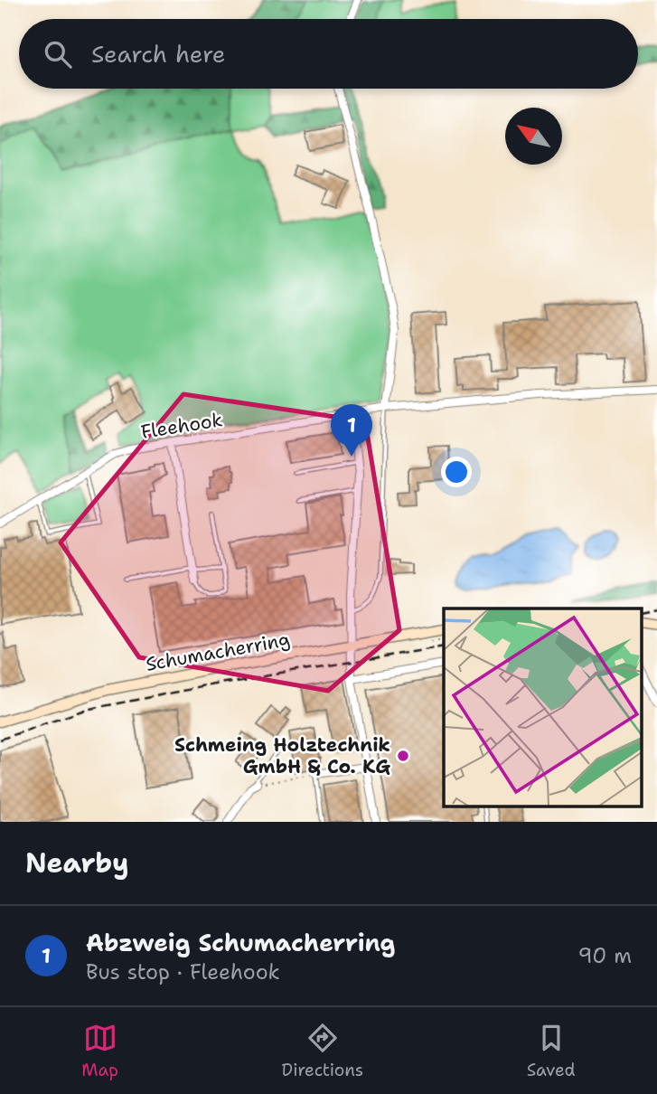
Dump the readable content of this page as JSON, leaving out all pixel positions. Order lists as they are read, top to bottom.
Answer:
{
  "streets": {
    "main road": ["Schumacherring"],
    "street": ["Fleehook"]
  },
  "places": ["Schmeing Holztechnik GmbH & Co. KG"],
  "north": "top left",
  "page": {
    "search": "Search here",
    "pins": "1",
    "heading": "Nearby",
    "list": [
      {
        "mark": "1",
        "name": "Abzweig Schumacherring",
        "note": "Bus stop · Fleehook",
        "value": "90 m"
      }
    ],
    "nav": ["Map", "Directions", "Saved"]
  }
}
